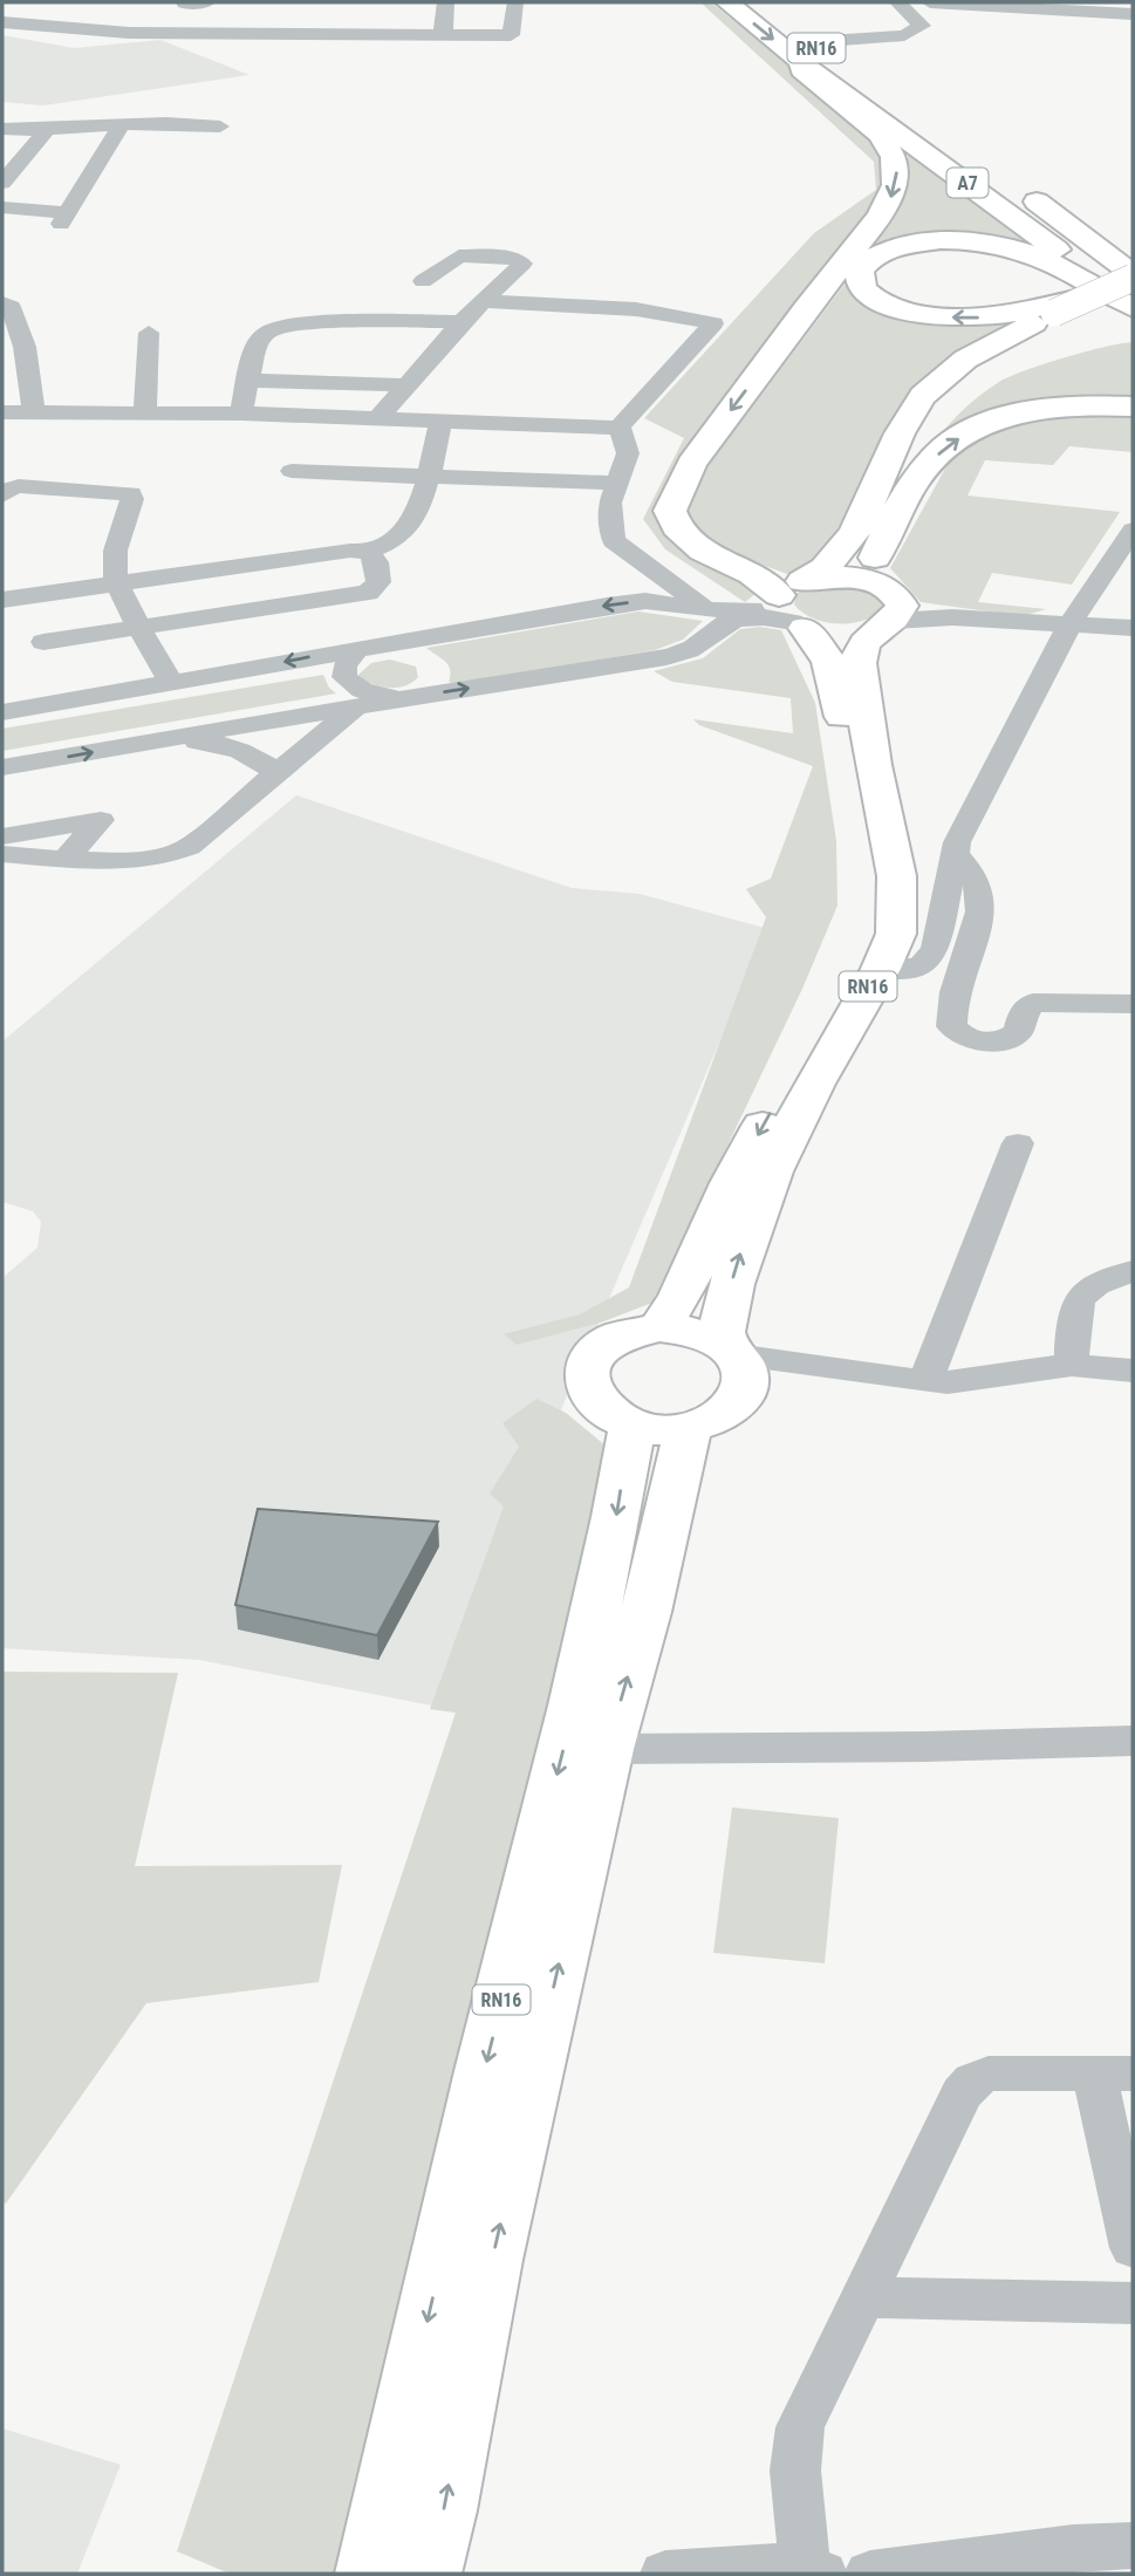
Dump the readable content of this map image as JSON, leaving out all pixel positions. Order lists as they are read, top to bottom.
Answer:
{
  "streets": {
    "highway": ["RN16", "A7"]
  },
  "crossings": [
    ["RN16", "A7"]
  ]
}
